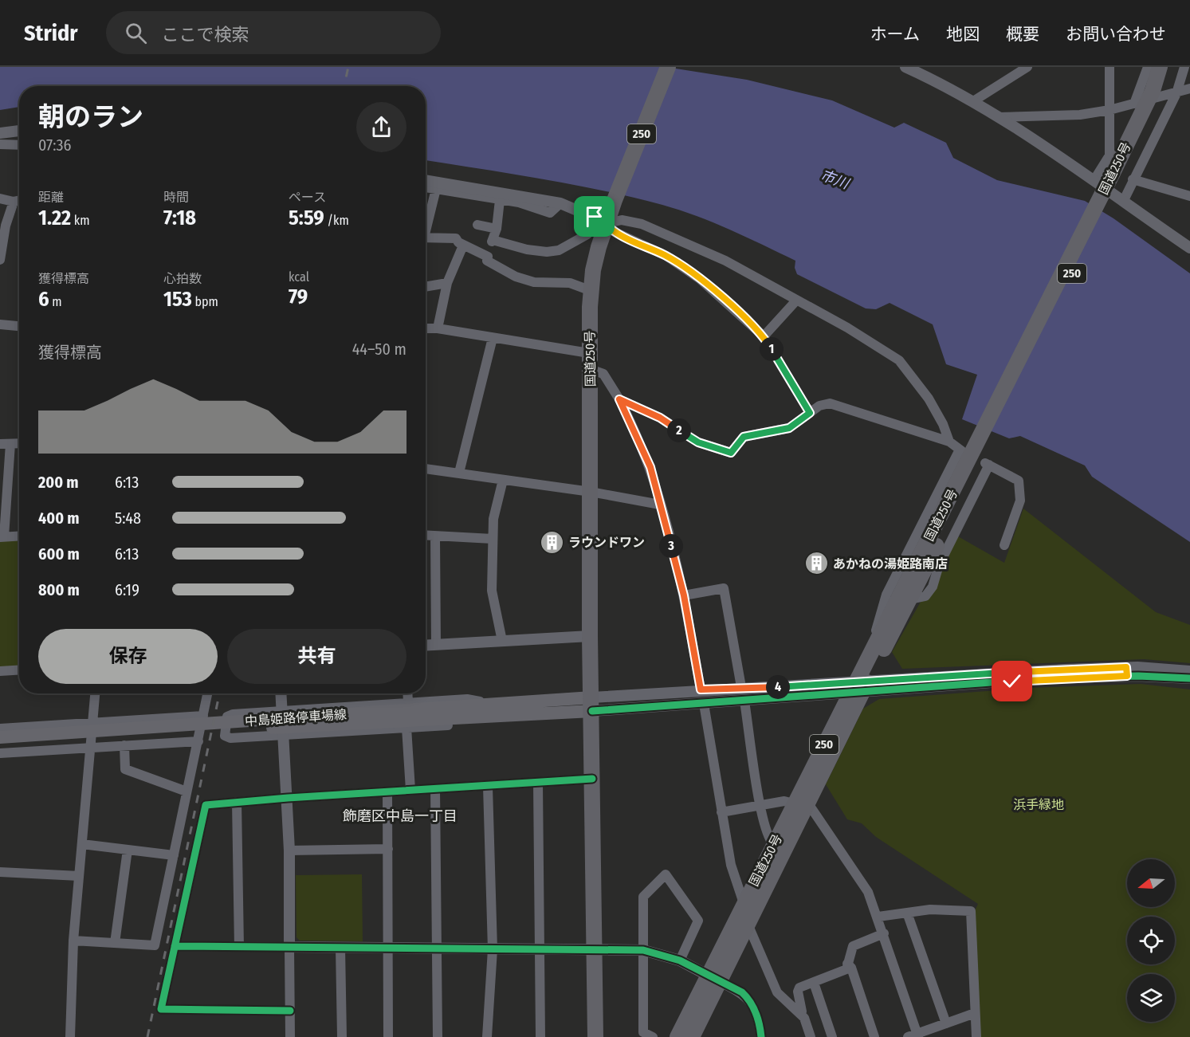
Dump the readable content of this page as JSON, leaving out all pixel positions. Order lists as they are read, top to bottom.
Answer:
{
  "streets": {
    "highway": ["250", "国道250号"],
    "main road": ["中島姫路停車場線"]
  },
  "crossings": [
    ["国道250号", "中島姫路停車場線"]
  ],
  "districts": ["飾磨区中島一丁目"],
  "water": ["市川"],
  "parks": ["浜手緑地"],
  "places": {
    "building": ["ラウンドワン", "あかねの湯姫路南店"]
  },
  "north": "left",
  "page": {
    "header": "Stridr",
    "search": "ここで検索",
    "nav": [
      "ホーム",
      "地図",
      "概要",
      "お問い合わせ"
    ],
    "heading": ["朝のラン", "07:36"],
    "stats": [
      ["距離", "1.22 km"],
      ["時間", "7:18"],
      ["ペース", "5:59 /km"],
      ["獲得標高", "6 m"],
      ["心拍数", "153 bpm"],
      ["kcal", "79"]
    ],
    "chart": ["獲得標高", "44–50 m"],
    "pins": [
      "1",
      "2",
      "3",
      "4"
    ],
    "list": [
      {
        "name": "200 m",
        "note": "6:13"
      },
      {
        "name": "400 m",
        "note": "5:48"
      },
      {
        "name": "600 m",
        "note": "6:13"
      },
      {
        "name": "800 m",
        "note": "6:19"
      }
    ],
    "buttons": ["保存", "共有"]
  }
}
